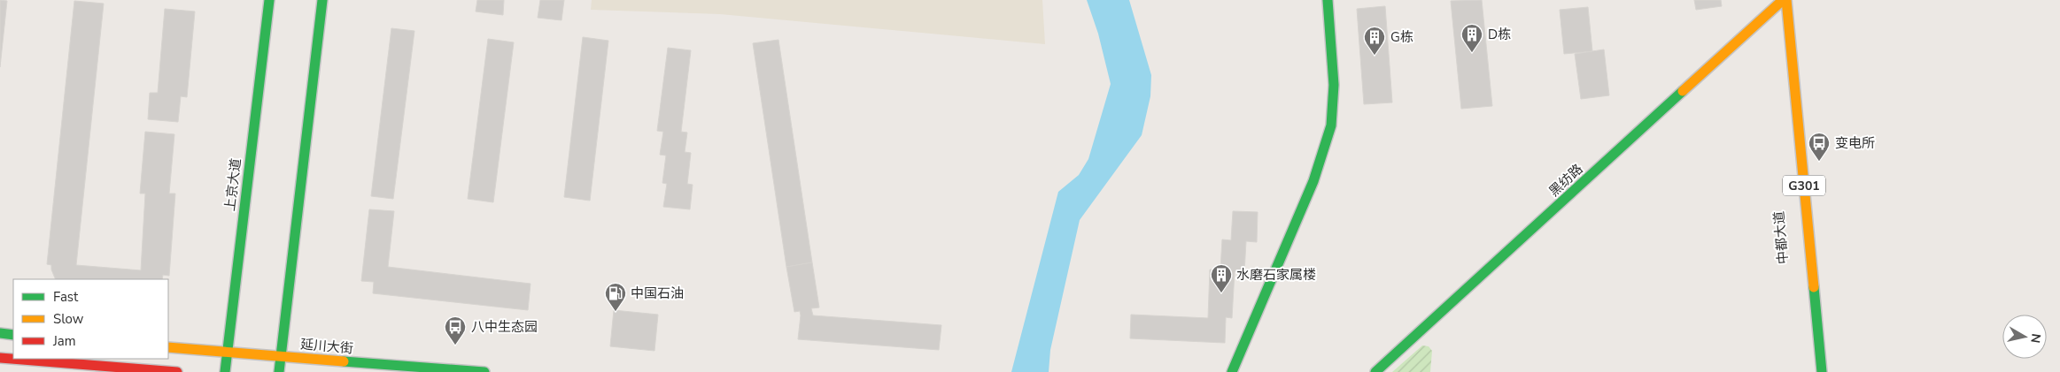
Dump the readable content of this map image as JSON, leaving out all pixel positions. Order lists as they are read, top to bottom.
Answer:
{
  "streets": {
    "main road": [
      "黑纺路",
      "上京大道",
      "G301",
      "中都大道",
      "延川大街"
    ]
  },
  "crossings": [
    ["黑纺路", "中都大道"],
    ["上京大道", "延川大街"]
  ],
  "places": {
    "building": ["D栋", "G栋", "水磨石家属楼"],
    "bus stop": ["变电所", "八中生态园"],
    "fuel station": ["中国石油"]
  },
  "legend": ["Fast", "Slow", "Jam"],
  "north": "right"
}
